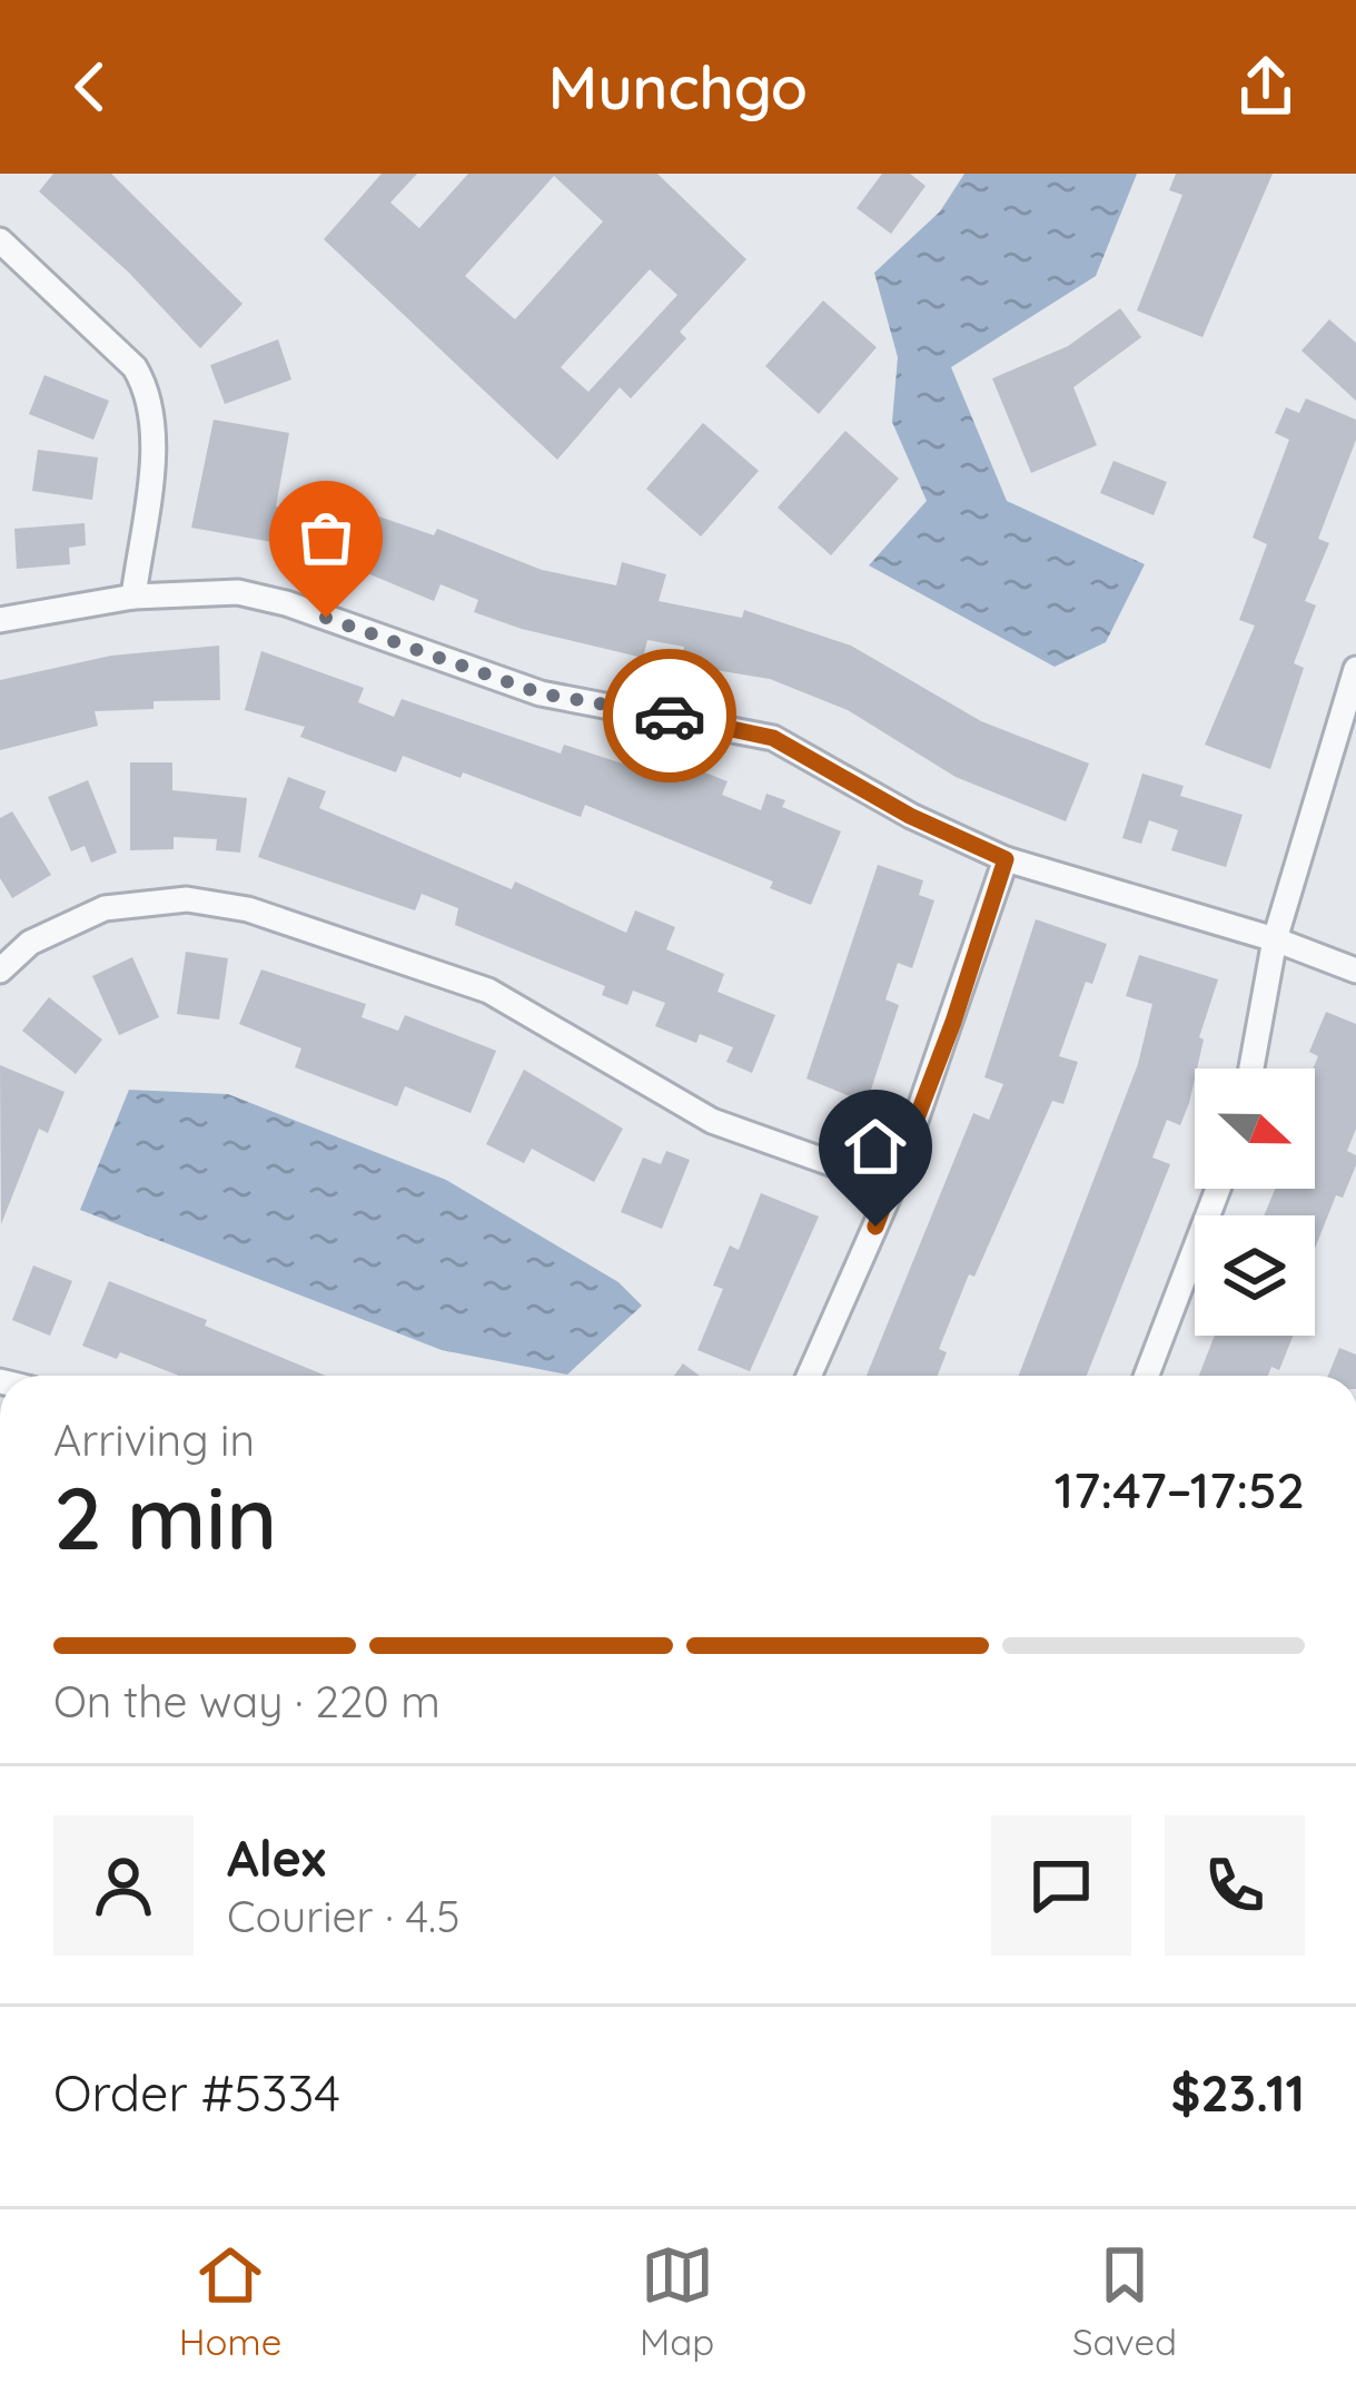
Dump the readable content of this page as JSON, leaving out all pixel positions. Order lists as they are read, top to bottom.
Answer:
{
  "north": "right",
  "page": {
    "header": "Munchgo",
    "heading": ["2 min", "Arriving in", "17:47–17:52"],
    "panel": [
      "Alex",
      "Courier · 4.5",
      "Order #5334",
      "$23.11"
    ],
    "bar": "On the way · 220 m",
    "tabs": ["Home", "Map", "Saved"]
  }
}
